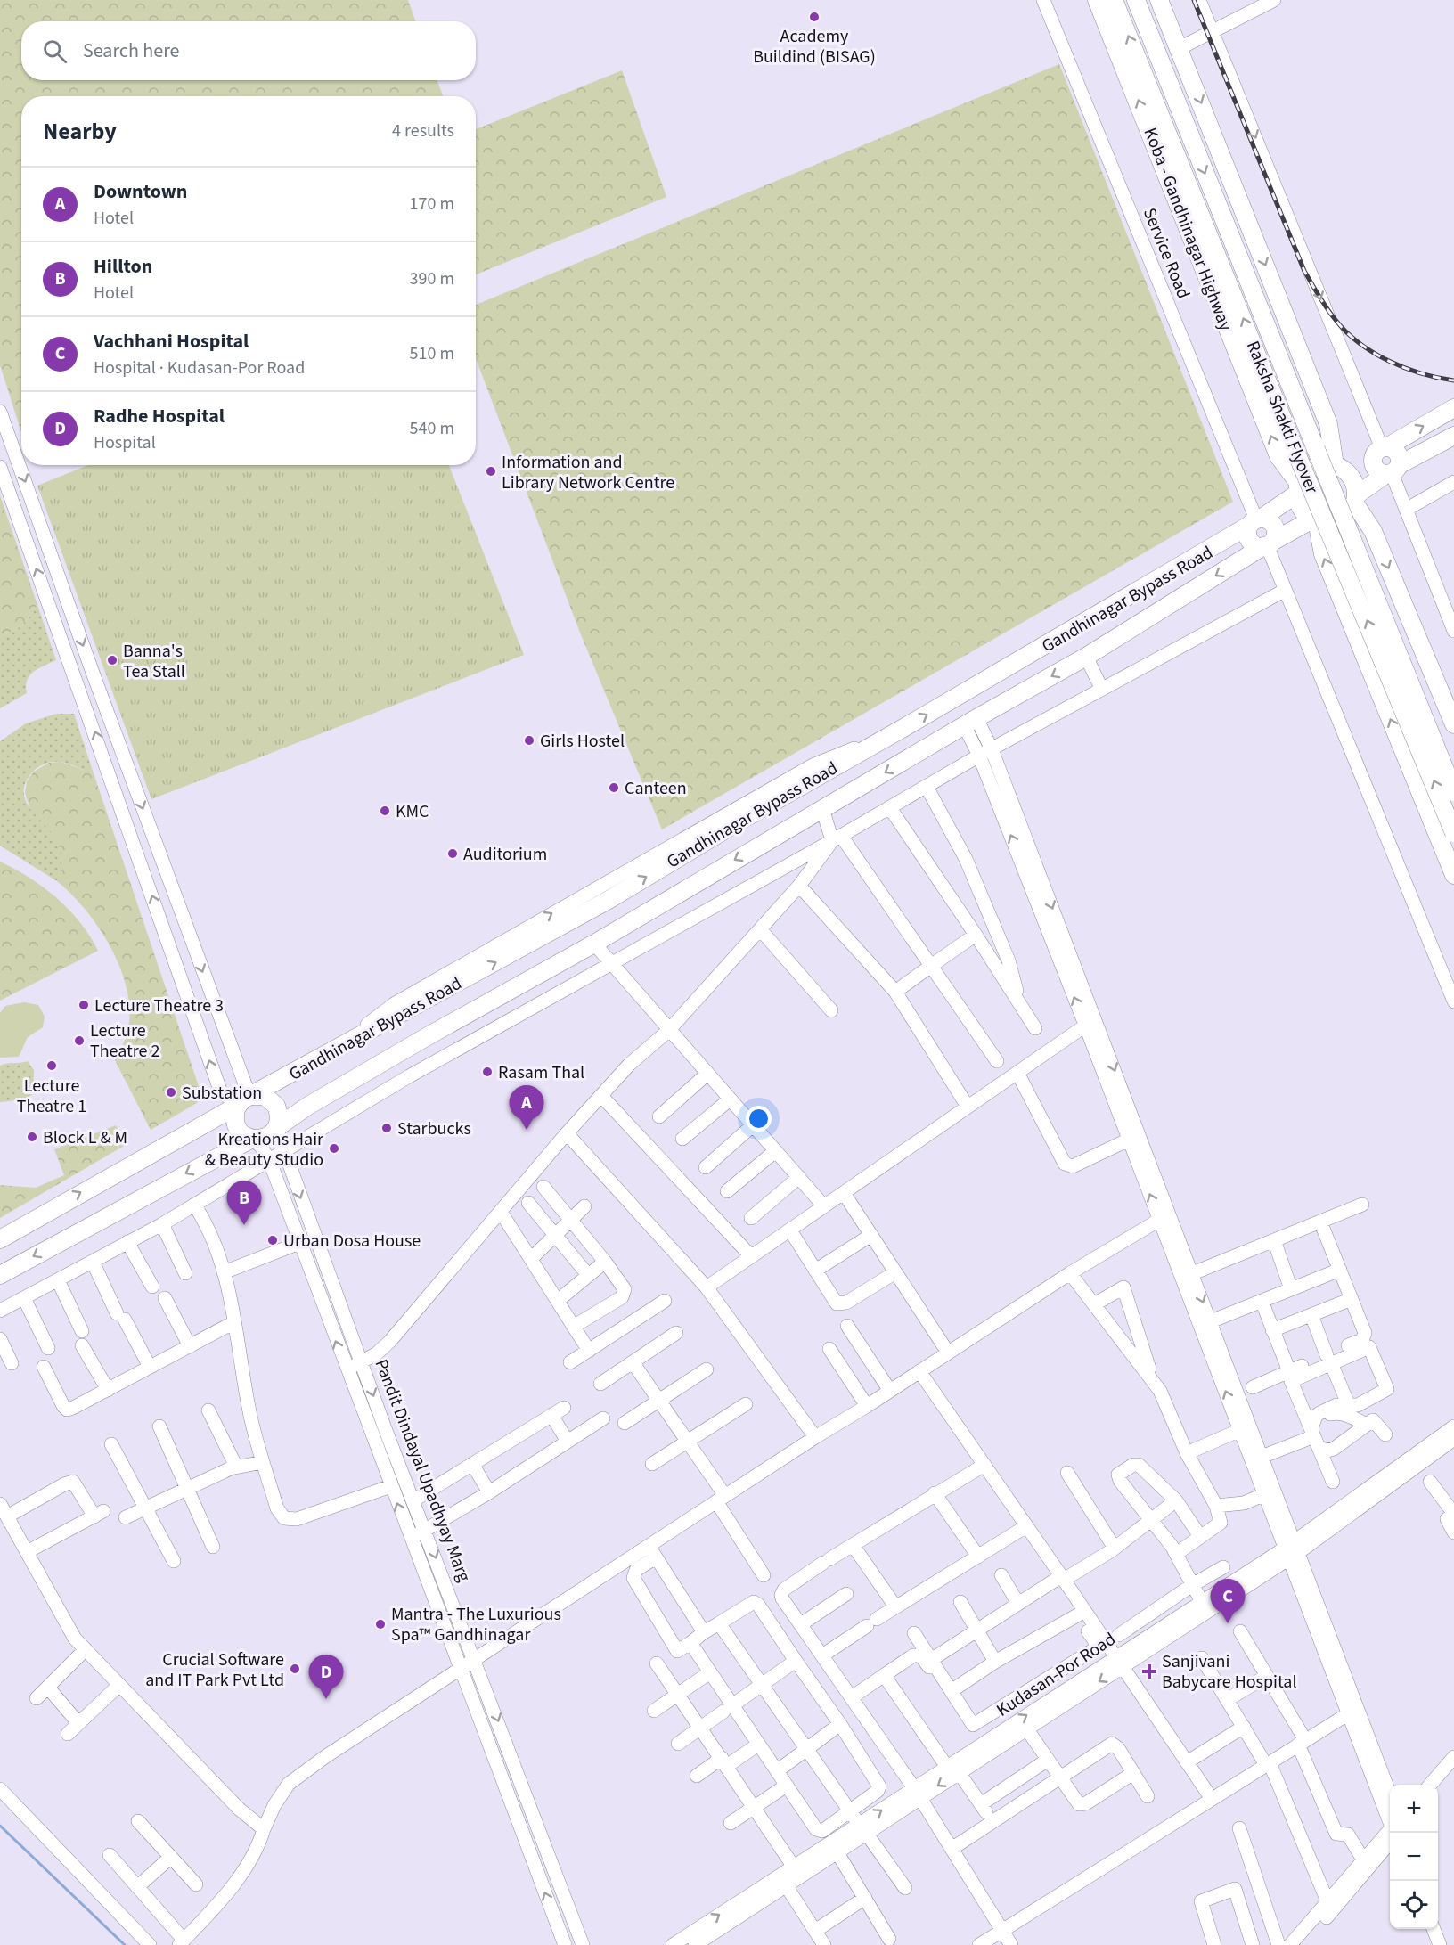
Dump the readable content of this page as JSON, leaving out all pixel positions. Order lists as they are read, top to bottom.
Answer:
{
  "streets": {
    "main road": ["Koba - Gandhinagar Highway", "Raksha Shakti Flyover", "Gandhinagar Bypass Road"],
    "street": ["Service Road", "Pandit Dindayal Upadhyay Marg", "Kudasan-Por Road"]
  },
  "crossings": [
    ["Koba - Gandhinagar Highway", "Gandhinagar Bypass Road"],
    ["Service Road", "Gandhinagar Bypass Road"],
    ["Gandhinagar Bypass Road", "Pandit Dindayal Upadhyay Marg"]
  ],
  "places": {
    "other": [
      "Academy Buildind (BISAG)",
      "Information and Library Network Centre",
      "Banna's Tea Stall",
      "Girls Hostel",
      "Canteen",
      "KMC",
      "Auditorium",
      "Lecture Theatre 3",
      "Lecture Theatre 2",
      "Lecture Theatre 1",
      "Rasam Thal",
      "Substation",
      "Starbucks",
      "Block L & M",
      "Kreations Hair & Beauty Studio",
      "Urban Dosa House",
      "Mantra - The Luxurious Spa™ Gandhinagar",
      "Crucial Software and IT Park Pvt Ltd"
    ],
    "health": ["Sanjivani Babycare Hospital"]
  },
  "page": {
    "search": "Search here",
    "heading": ["Nearby", "4 results"],
    "list": [
      {
        "mark": "A",
        "name": "Downtown",
        "note": "Hotel",
        "value": "170 m"
      },
      {
        "mark": "B",
        "name": "Hillton",
        "note": "Hotel",
        "value": "390 m"
      },
      {
        "mark": "C",
        "name": "Vachhani Hospital",
        "note": "Hospital · Kudasan-Por Road",
        "value": "510 m"
      },
      {
        "mark": "D",
        "name": "Radhe Hospital",
        "note": "Hospital",
        "value": "540 m"
      }
    ],
    "pins": [
      "A",
      "B",
      "C",
      "D"
    ],
    "map_buttons": ["+", "−"]
  }
}
